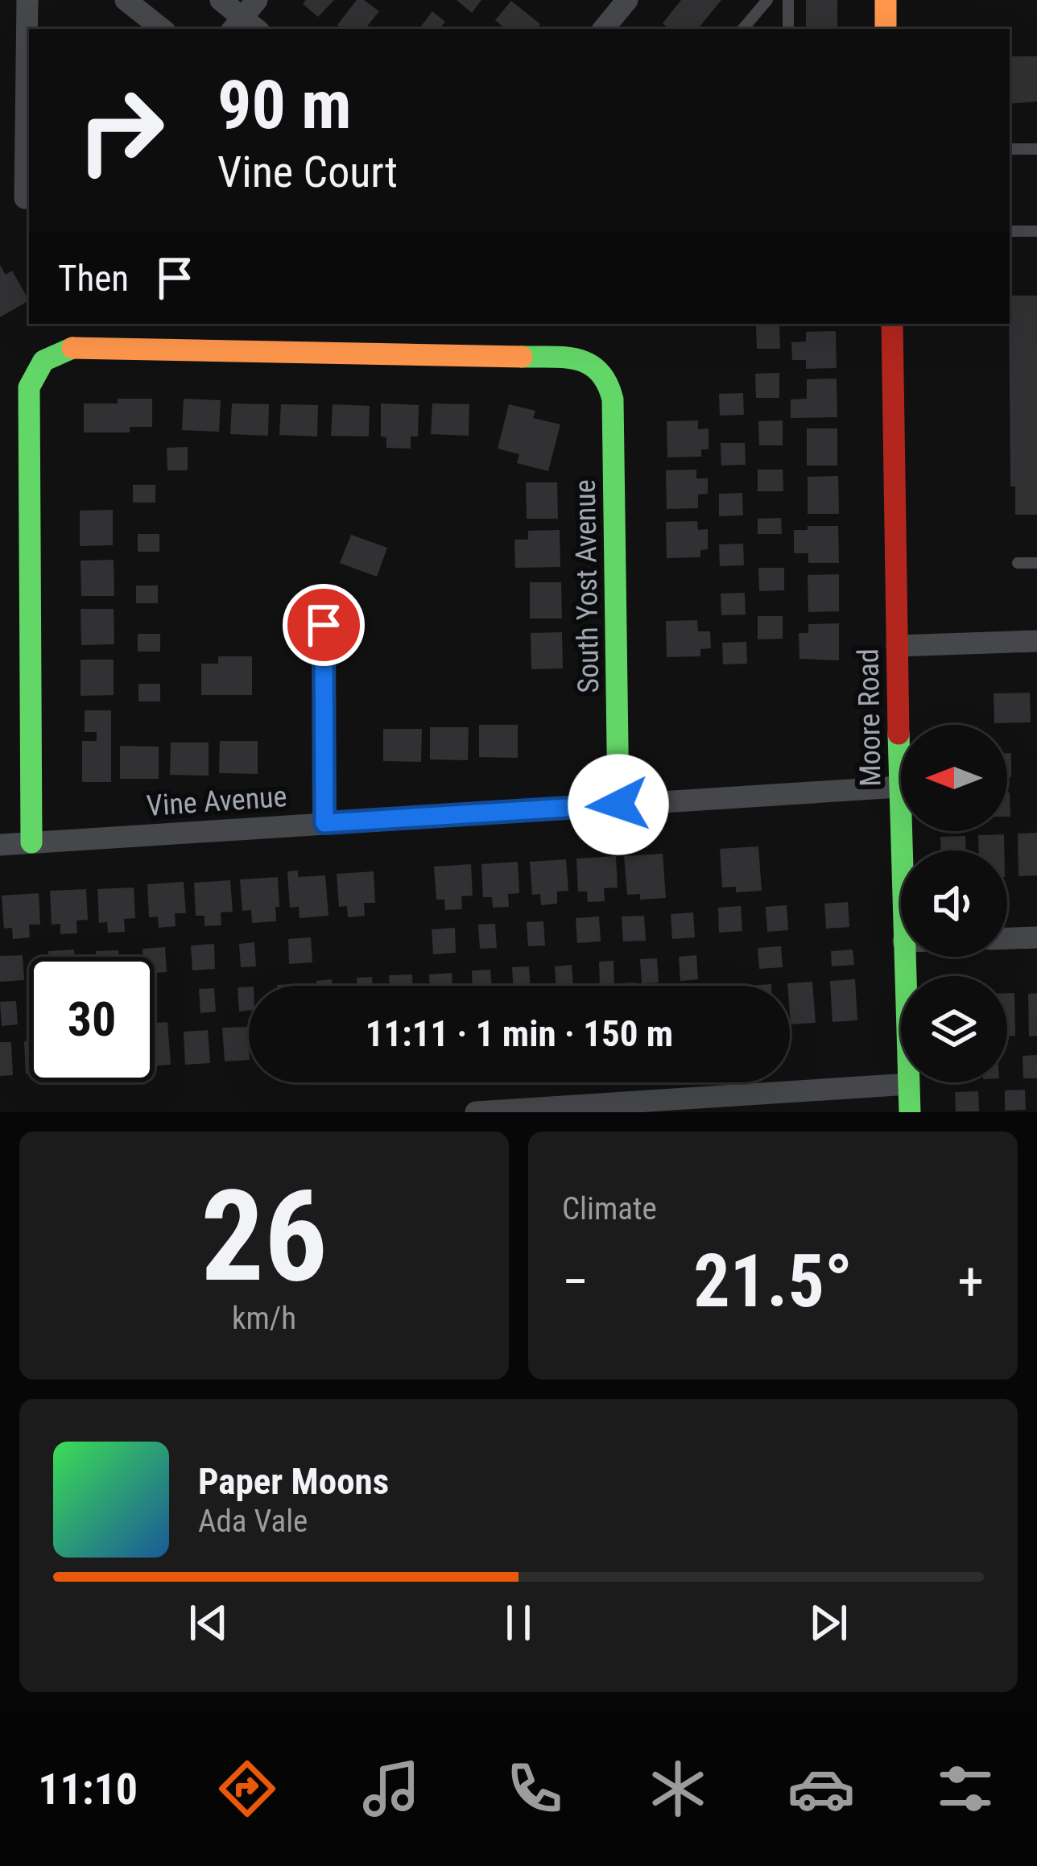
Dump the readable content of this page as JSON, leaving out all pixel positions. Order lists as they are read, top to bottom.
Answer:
{
  "streets": {
    "street": ["South Yost Avenue", "Moore Road", "Vine Avenue"]
  },
  "crossings": [
    ["South Yost Avenue", "Vine Avenue"],
    ["Moore Road", "Vine Avenue"]
  ],
  "north": "left",
  "page": {
    "turn": ["90 m", "Vine Court"],
    "then": "Then",
    "limit": "30",
    "trip": "11:11 · 1 min · 150 m",
    "tile": [
      ["26", "km/h"],
      "Climate"
    ],
    "heat": ["−", "21.5°", "+"],
    "song": ["Paper Moons", "Ada Vale"],
    "tabs": "11:10"
  }
}
